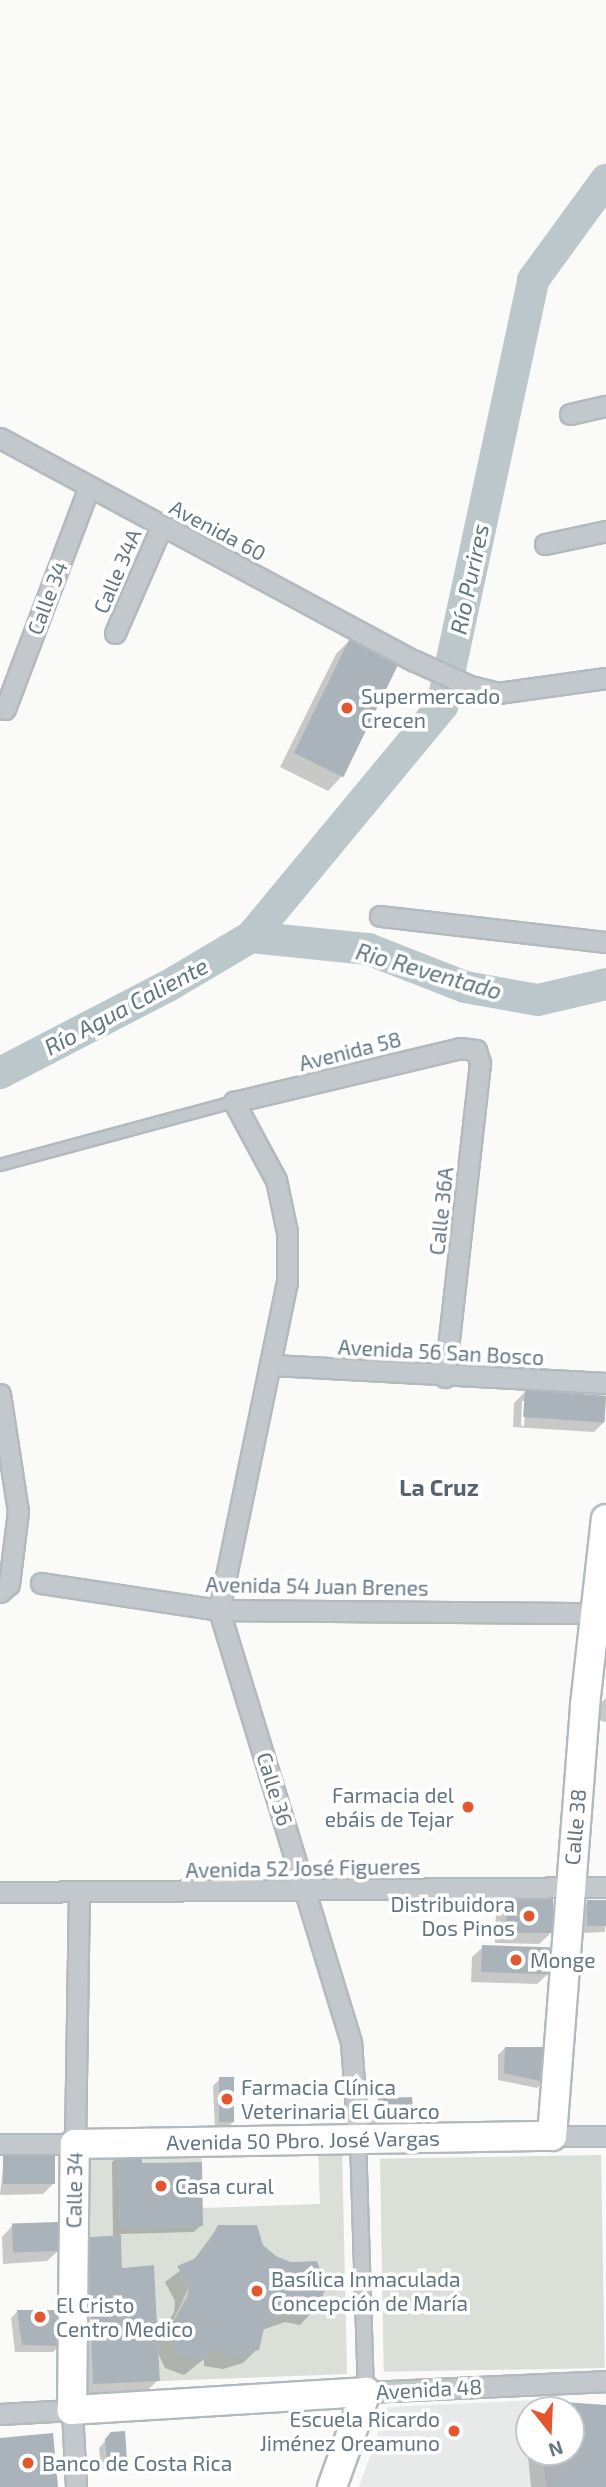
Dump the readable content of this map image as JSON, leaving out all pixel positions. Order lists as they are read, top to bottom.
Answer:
{
  "streets": {
    "main road": [
      "Calle 34",
      "Calle 36",
      "Calle 38",
      "Avenida 50 Pbro. José Vargas",
      "Avenida 48"
    ],
    "street": [
      "Avenida 60",
      "Calle 34A",
      "Avenida 58",
      "Calle 36A",
      "Avenida 56 San Bosco",
      "Avenida 54 Juan Brenes",
      "Avenida 52 José Figueres"
    ]
  },
  "crossings": [
    ["Avenida 60", "Calle 34A"],
    ["Avenida 60", "Calle 34"],
    ["Calle 34", "Avenida 52 José Figueres"],
    ["Calle 34", "Avenida 50 Pbro. José Vargas"],
    ["Calle 34", "Avenida 48"],
    ["Avenida 58", "Calle 36A"],
    ["Avenida 58", "Calle 36"],
    ["Calle 36A", "Avenida 56 San Bosco"],
    ["Avenida 56 San Bosco", "Calle 36"],
    ["Avenida 54 Juan Brenes", "Calle 36"],
    ["Avenida 54 Juan Brenes", "Calle 38"],
    ["Calle 36", "Avenida 52 José Figueres"],
    ["Calle 36", "Avenida 50 Pbro. José Vargas"],
    ["Calle 36", "Avenida 48"],
    ["Calle 38", "Avenida 52 José Figueres"],
    ["Calle 38", "Avenida 50 Pbro. José Vargas"]
  ],
  "districts": ["La Cruz"],
  "water": ["Río Purires", "Rio Reventado", "Río Agua Caliente"],
  "places": [
    "Supermercado Crecen",
    "Farmacia del ebáis de Tejar",
    "Distribuidora Dos Pinos",
    "Monge",
    "Farmacia Clínica Veterinaria El Guarco",
    "Casa cural",
    "Basílica Inmaculada Concepción de María",
    "El Cristo Centro Medico",
    "Escuela Ricardo Jiménez Oreamuno",
    "Banco de Costa Rica"
  ],
  "north": "bottom"
}
